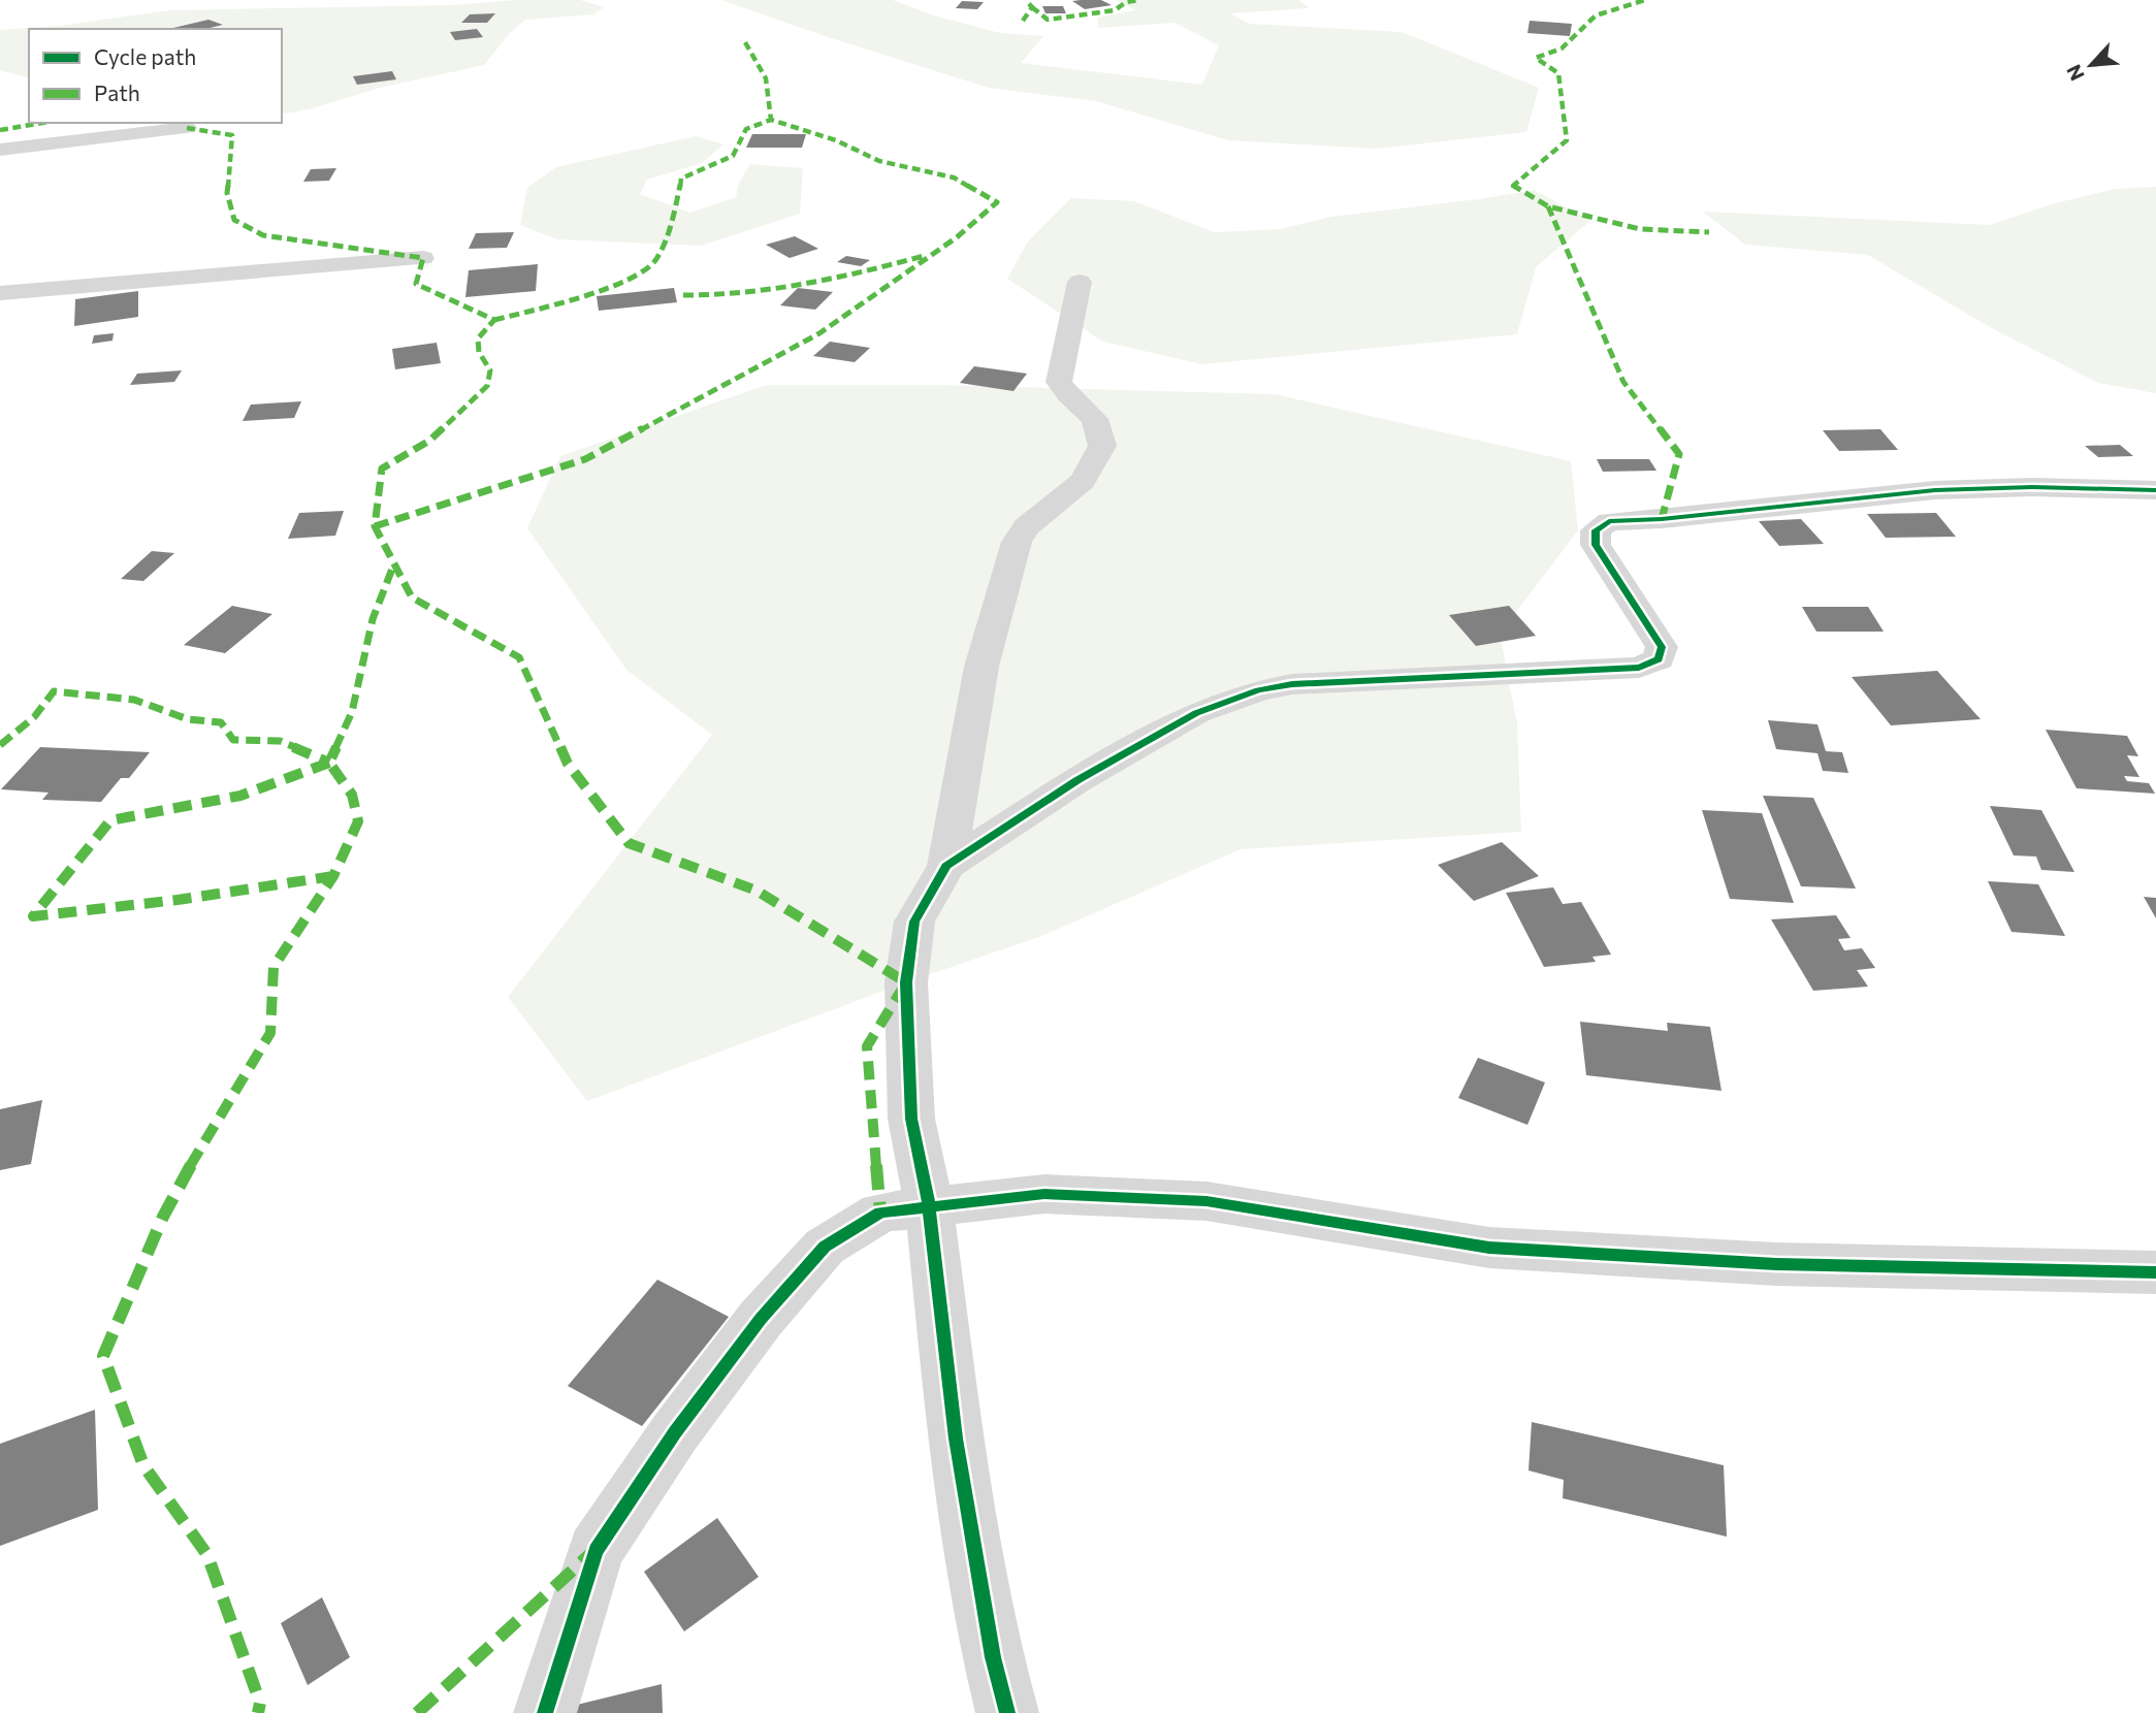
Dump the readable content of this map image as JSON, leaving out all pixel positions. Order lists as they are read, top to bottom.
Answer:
{
  "legend": ["Cycle path", "Path"],
  "north": "bottom left"
}
